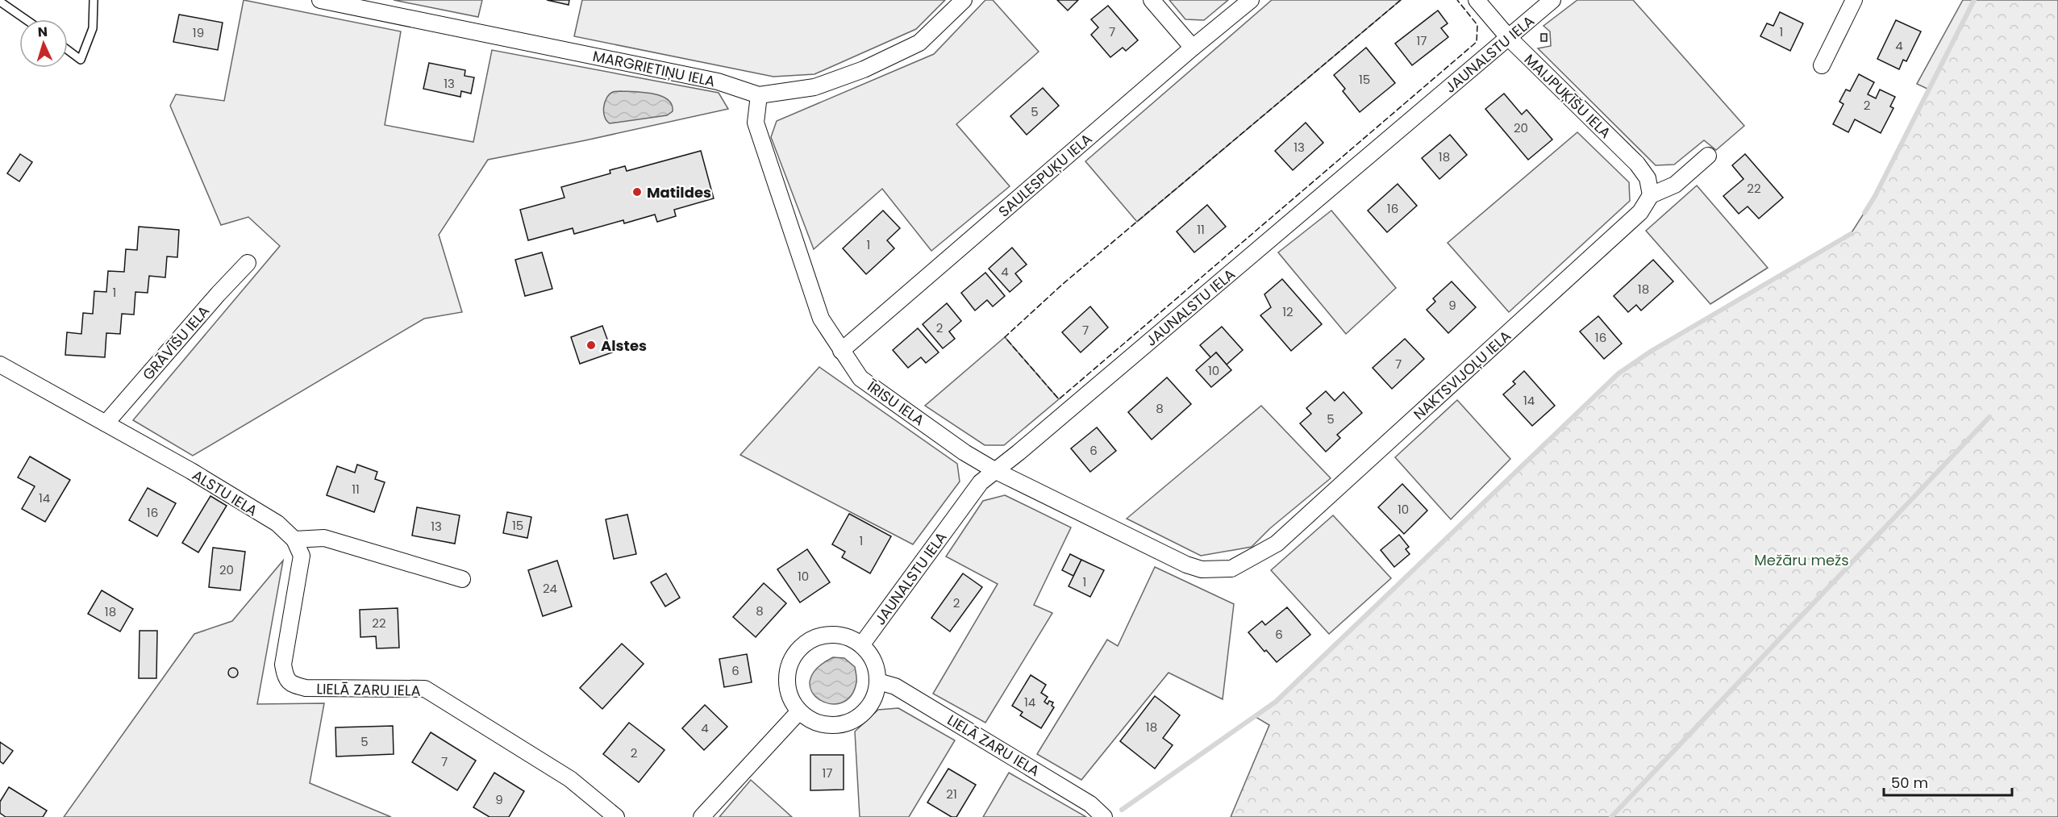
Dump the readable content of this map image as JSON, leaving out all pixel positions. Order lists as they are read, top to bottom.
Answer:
{
  "streets": {
    "street": [
      "JAUNALSTU IELA",
      "MARGRIETIŅU IELA",
      "MAIJPUĶĪŠU IELA",
      "SAULESPUĶU IELA",
      "GRĀVĪŠU IELA",
      "NAKTSVIJOĻU IELA",
      "ĪRISU IELA",
      "ALSTU IELA",
      "LIELĀ ZARU IELA"
    ]
  },
  "crossings": [
    ["JAUNALSTU IELA", "MAIJPUĶĪŠU IELA"],
    ["JAUNALSTU IELA", "ĪRISU IELA"],
    ["JAUNALSTU IELA", "LIELĀ ZARU IELA"],
    ["MARGRIETIŅU IELA", "ĪRISU IELA"],
    ["MAIJPUĶĪŠU IELA", "NAKTSVIJOĻU IELA"],
    ["SAULESPUĶU IELA", "ĪRISU IELA"],
    ["GRĀVĪŠU IELA", "ALSTU IELA"],
    ["NAKTSVIJOĻU IELA", "ĪRISU IELA"],
    ["ALSTU IELA", "LIELĀ ZARU IELA"]
  ],
  "parks": ["Mežāru mežs"],
  "places": ["Matildes", "Alstes"],
  "house_numbers": [
    "7",
    "1",
    "19",
    "17",
    "4",
    "15",
    "13",
    "2",
    "5",
    "20",
    "13",
    "18",
    "22",
    "16",
    "11",
    "1",
    "4",
    "18",
    "1",
    "9",
    "12",
    "2",
    "7",
    "16",
    "7",
    "10",
    "14",
    "8",
    "5",
    "6",
    "11",
    "14",
    "10",
    "16",
    "15",
    "13",
    "1",
    "20",
    "10",
    "1",
    "24",
    "2",
    "8",
    "18",
    "22",
    "6",
    "6",
    "14",
    "18",
    "4",
    "5",
    "2",
    "7",
    "17",
    "21",
    "9"
  ],
  "scale_bar": "50 m",
  "north": "top"
}
